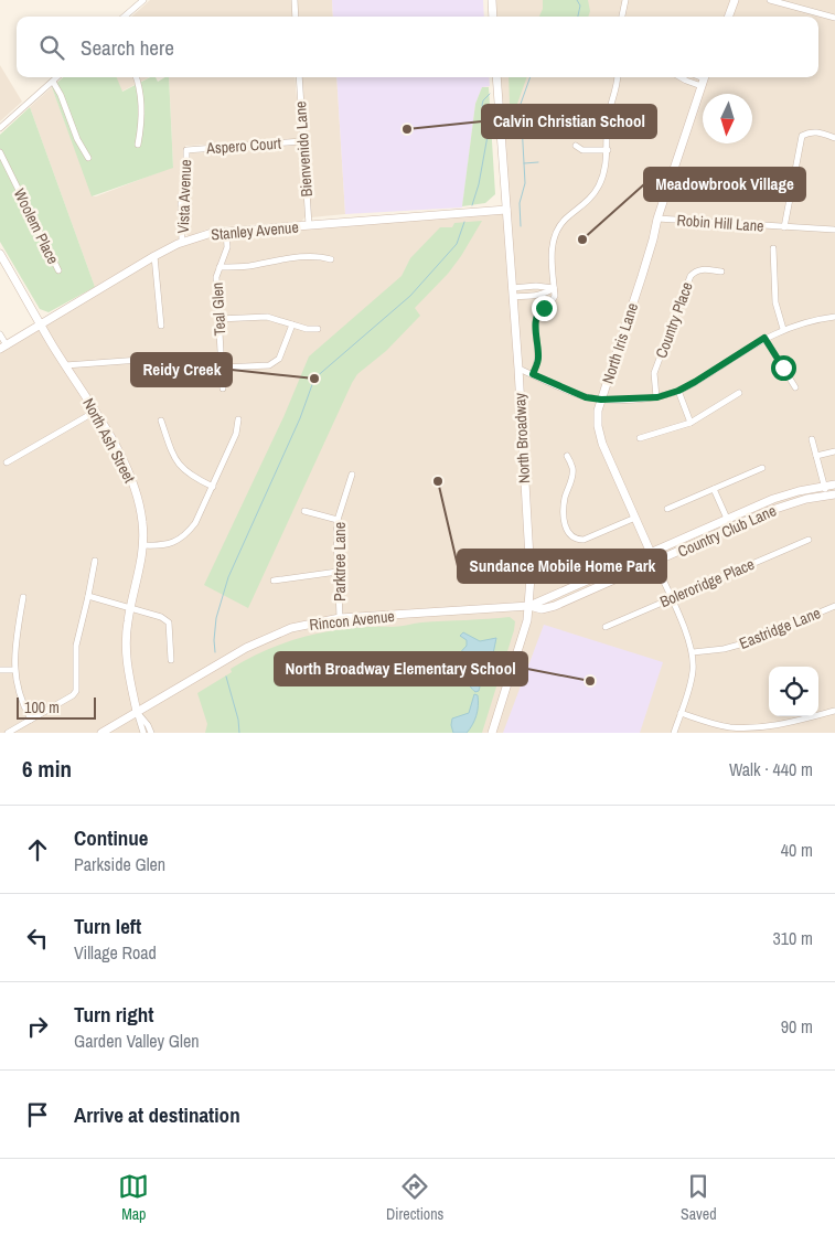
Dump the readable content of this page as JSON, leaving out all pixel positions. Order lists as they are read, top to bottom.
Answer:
{
  "streets": {
    "main road": [
      "Stanley Avenue",
      "North Iris Lane",
      "North Broadway",
      "North Ash Street",
      "Country Club Lane",
      "Rincon Avenue"
    ],
    "street": [
      "Aspero Court",
      "Bienvenido Lane",
      "Vista Avenue",
      "Robin Hill Lane",
      "Woolem Place",
      "Teal Glen",
      "Country Place",
      "Parktree Lane",
      "Boleroridge Place",
      "Eastridge Lane"
    ]
  },
  "crossings": [
    ["Aspero Court", "Bienvenido Lane"],
    ["Aspero Court", "Vista Avenue"],
    ["Bienvenido Lane", "Stanley Avenue"],
    ["Vista Avenue", "Stanley Avenue"],
    ["Robin Hill Lane", "North Iris Lane"],
    ["Stanley Avenue", "Teal Glen"],
    ["Stanley Avenue", "North Broadway"],
    ["Stanley Avenue", "North Ash Street"],
    ["North Iris Lane", "Country Club Lane"],
    ["North Iris Lane", "Boleroridge Place"],
    ["North Iris Lane", "Eastridge Lane"],
    ["North Broadway", "Country Club Lane"],
    ["North Broadway", "Rincon Avenue"],
    ["North Ash Street", "Rincon Avenue"],
    ["Country Club Lane", "Rincon Avenue"],
    ["Parktree Lane", "Rincon Avenue"]
  ],
  "places": [
    "Calvin Christian School",
    "Meadowbrook Village",
    "Reidy Creek",
    "Sundance Mobile Home Park",
    "North Broadway Elementary School"
  ],
  "scale_bar": "100 m",
  "north": "bottom",
  "page": {
    "search": "Search here",
    "scale": "100 m",
    "heading": ["6 min", "Walk · 440 m"],
    "list": [
      ["Continue", "Parkside Glen", "40 m"],
      ["Turn left", "Village Road", "310 m"],
      ["Turn right", "Garden Valley Glen", "90 m"],
      "Arrive at destination"
    ],
    "nav": ["Map", "Directions", "Saved"]
  }
}
